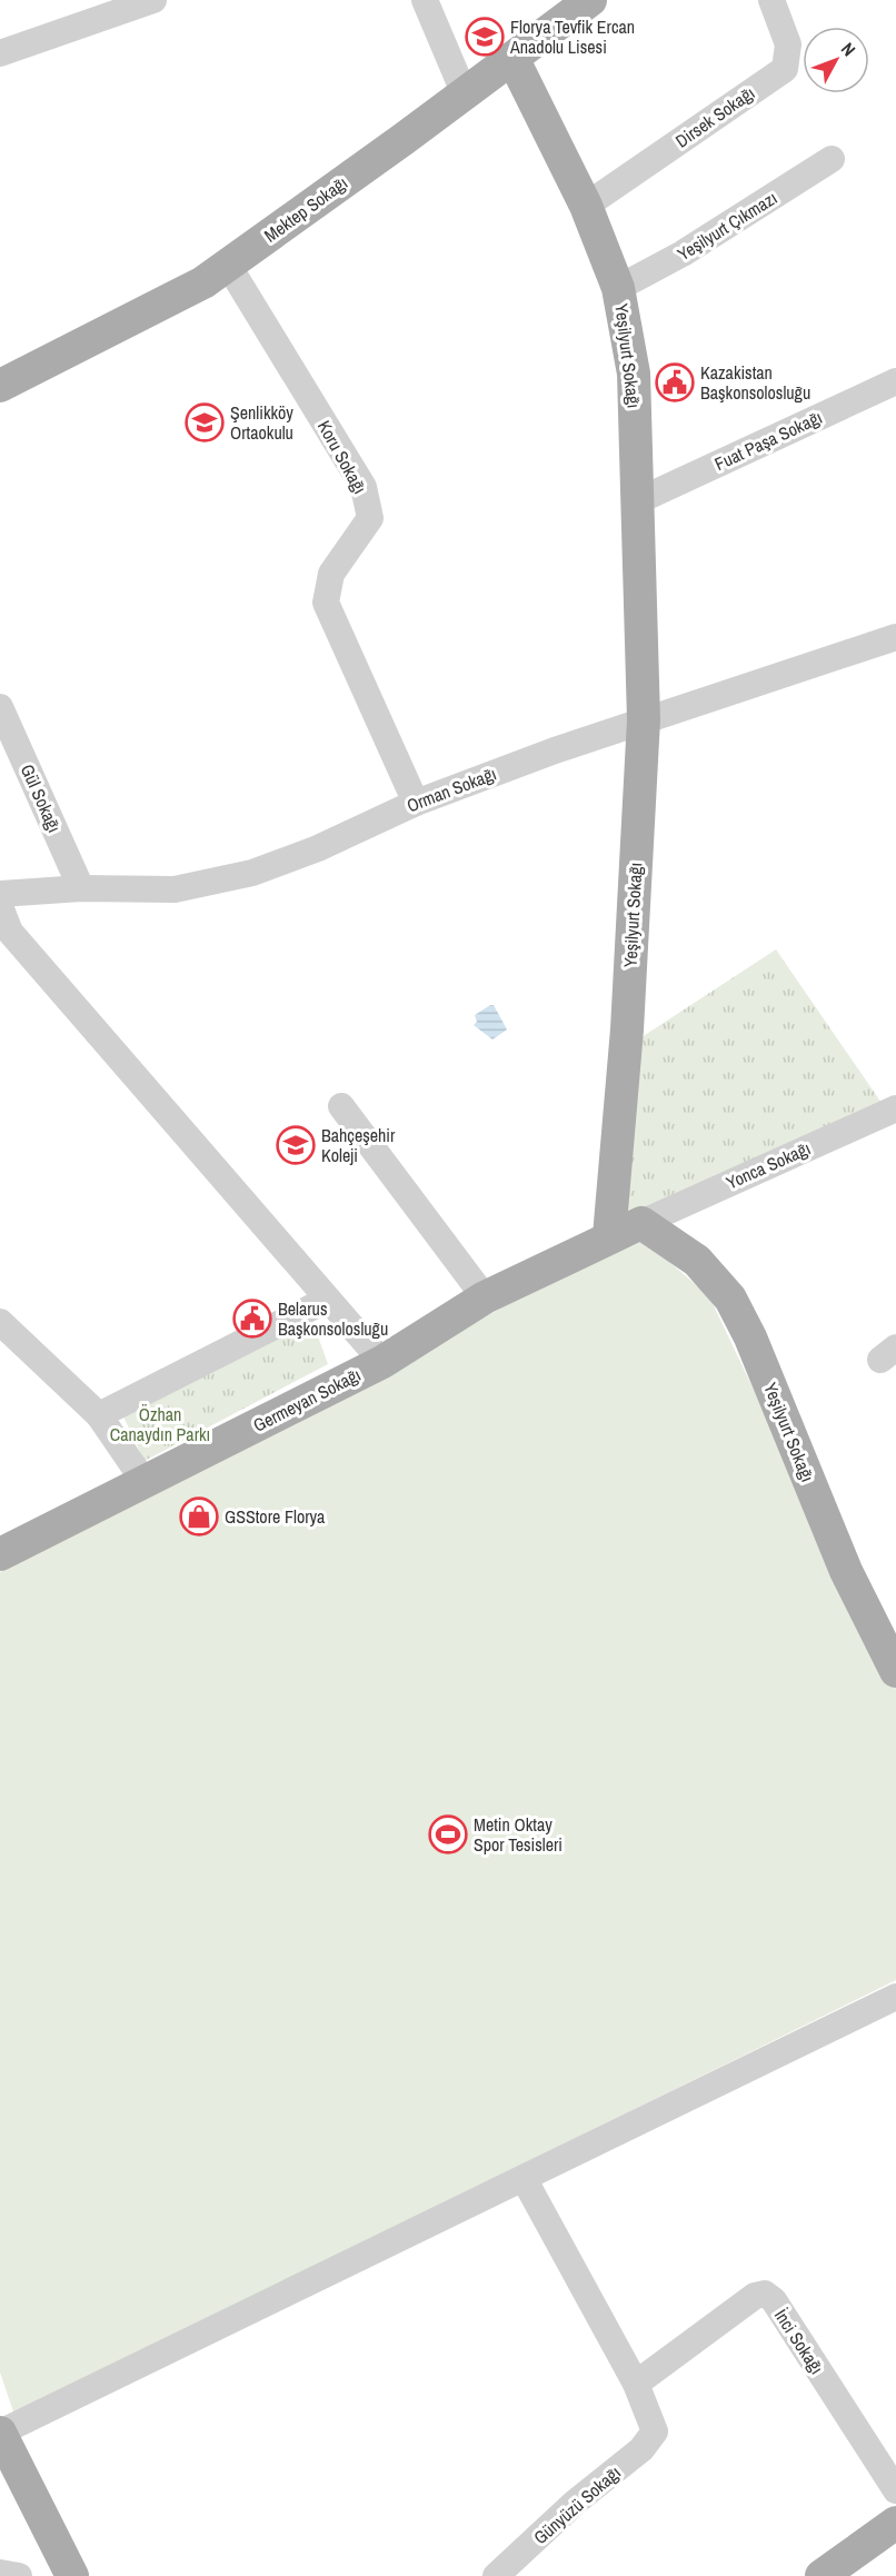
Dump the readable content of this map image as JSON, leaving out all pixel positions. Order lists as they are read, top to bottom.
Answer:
{
  "streets": {
    "main road": ["Mektep Sokağı", "Yeşilyurt Sokağı", "Germeyan Sokağı"],
    "street": [
      "Dirsek Sokağı",
      "Yeşilyurt Çıkmazı",
      "Fuat Paşa Sokağı",
      "Koru Sokağı",
      "Orman Sokağı",
      "Gül Sokağı",
      "Yonca Sokağı",
      "İnci Sokağı",
      "Günyüzü Sokağı"
    ]
  },
  "crossings": [
    ["Dirsek Sokağı", "Yeşilyurt Sokağı"],
    ["Mektep Sokağı", "Yeşilyurt Sokağı"],
    ["Mektep Sokağı", "Koru Sokağı"],
    ["Yeşilyurt Çıkmazı", "Yeşilyurt Sokağı"],
    ["Yeşilyurt Sokağı", "Fuat Paşa Sokağı"],
    ["Yeşilyurt Sokağı", "Orman Sokağı"],
    ["Yeşilyurt Sokağı", "Yonca Sokağı"],
    ["Yeşilyurt Sokağı", "Germeyan Sokağı"],
    ["Koru Sokağı", "Orman Sokağı"],
    ["Orman Sokağı", "Gül Sokağı"],
    ["İnci Sokağı", "Günyüzü Sokağı"]
  ],
  "parks": ["Özhan Canaydın Parkı"],
  "places": {
    "school or university": ["Florya Tevfik Ercan Anadolu Lisesi", "Şenlikköy Ortaokulu", "Bahçeşehir Koleji"],
    "public building": ["Kazakistan Başkonsolosluğu", "Belarus Başkonsolosluğu"],
    "shop": ["GSStore Florya"],
    "sports": ["Metin Oktay Spor Tesisleri"]
  },
  "north": "top right"
}
